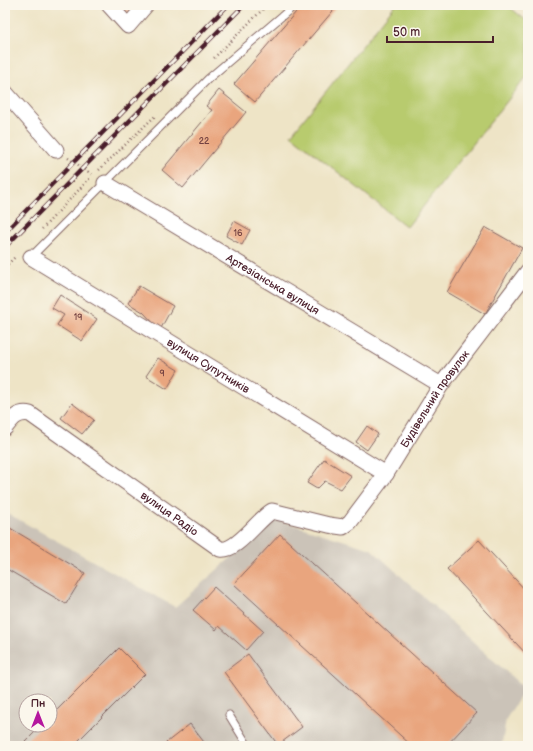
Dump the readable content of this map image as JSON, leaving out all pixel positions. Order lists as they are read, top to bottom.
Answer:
{
  "streets": {
    "street": [
      "Артезіанська вулиця",
      "вулиця Супутників",
      "Будівельний провулок",
      "вулиця Радіо"
    ]
  },
  "crossings": [
    ["Артезіанська вулиця", "Будівельний провулок"],
    ["вулиця Супутників", "Будівельний провулок"],
    ["Будівельний провулок", "вулиця Радіо"]
  ],
  "house_numbers": [
    "22",
    "16",
    "19",
    "9"
  ],
  "scale_bar": "50 m",
  "north": "top"
}
